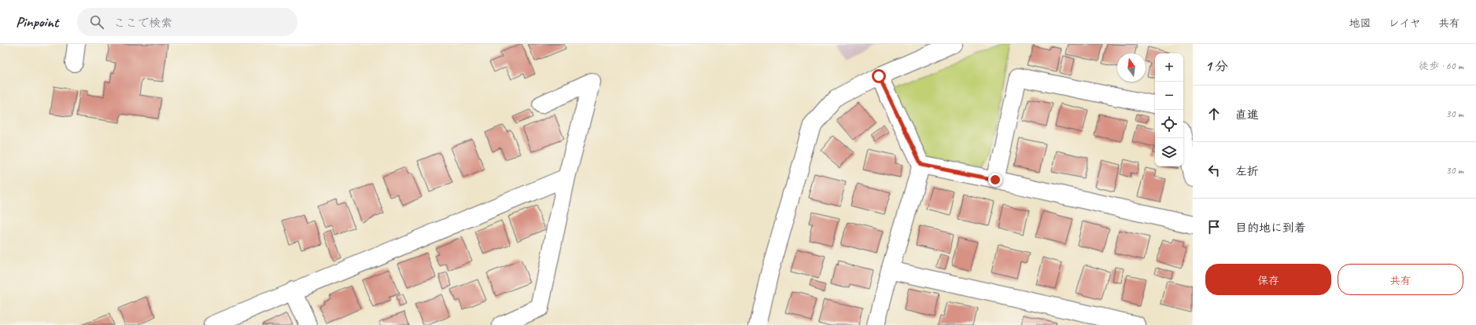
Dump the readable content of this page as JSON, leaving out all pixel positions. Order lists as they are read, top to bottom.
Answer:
{
  "north": "top",
  "page": {
    "header": "Pinpoint",
    "search": "ここで検索",
    "nav": ["地図", "レイヤ", "共有"],
    "heading": ["1 分", "徒歩 · 60 m"],
    "map_buttons": ["+", "−"],
    "list": [
      ["直進", "30 m"],
      ["左折", "30 m"],
      "目的地に到着"
    ],
    "buttons": ["保存", "共有"]
  }
}
